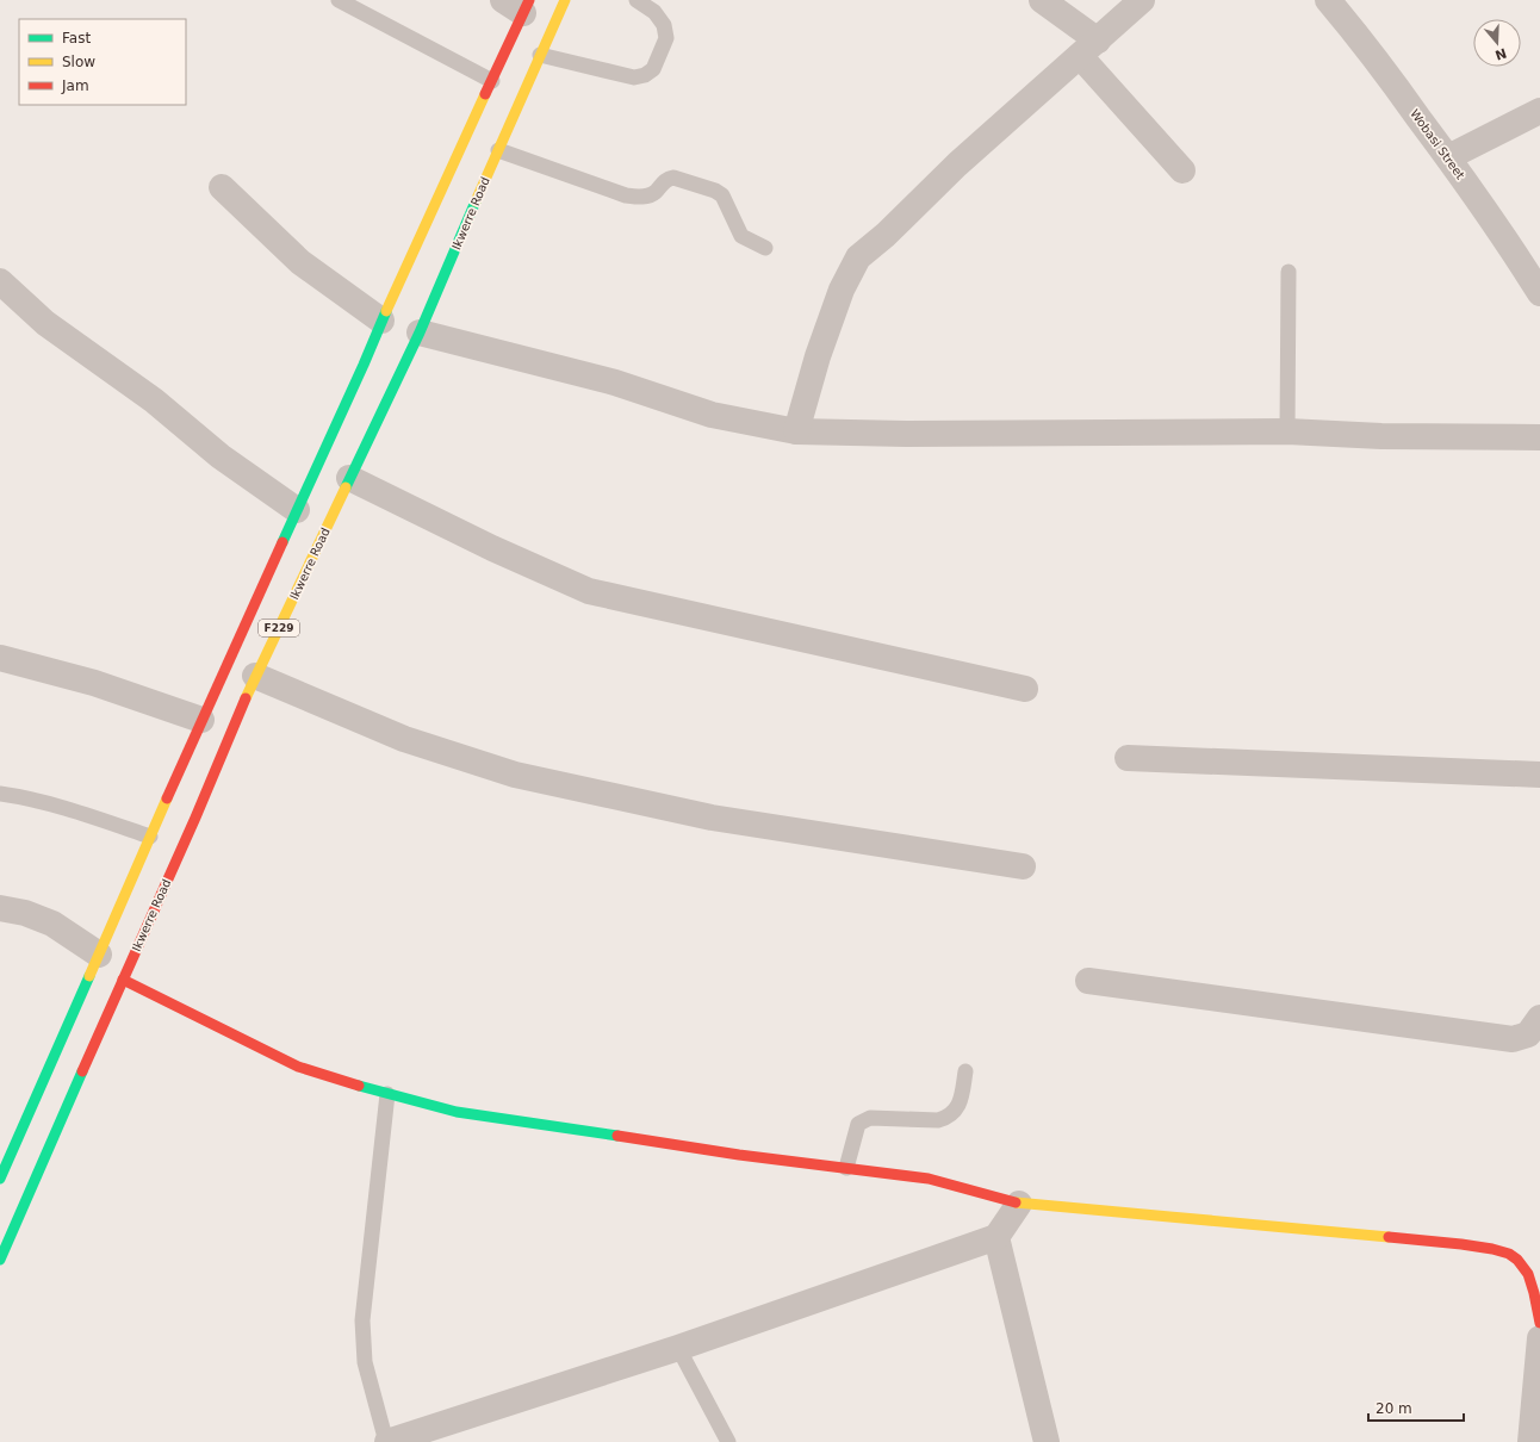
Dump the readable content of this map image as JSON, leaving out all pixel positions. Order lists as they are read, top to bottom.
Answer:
{
  "streets": {
    "main road": ["Ikwerre Road", "F229"],
    "street": ["Wobasi Street"]
  },
  "legend": ["Fast", "Slow", "Jam"],
  "scale_bar": "20 m",
  "north": "bottom"
}
